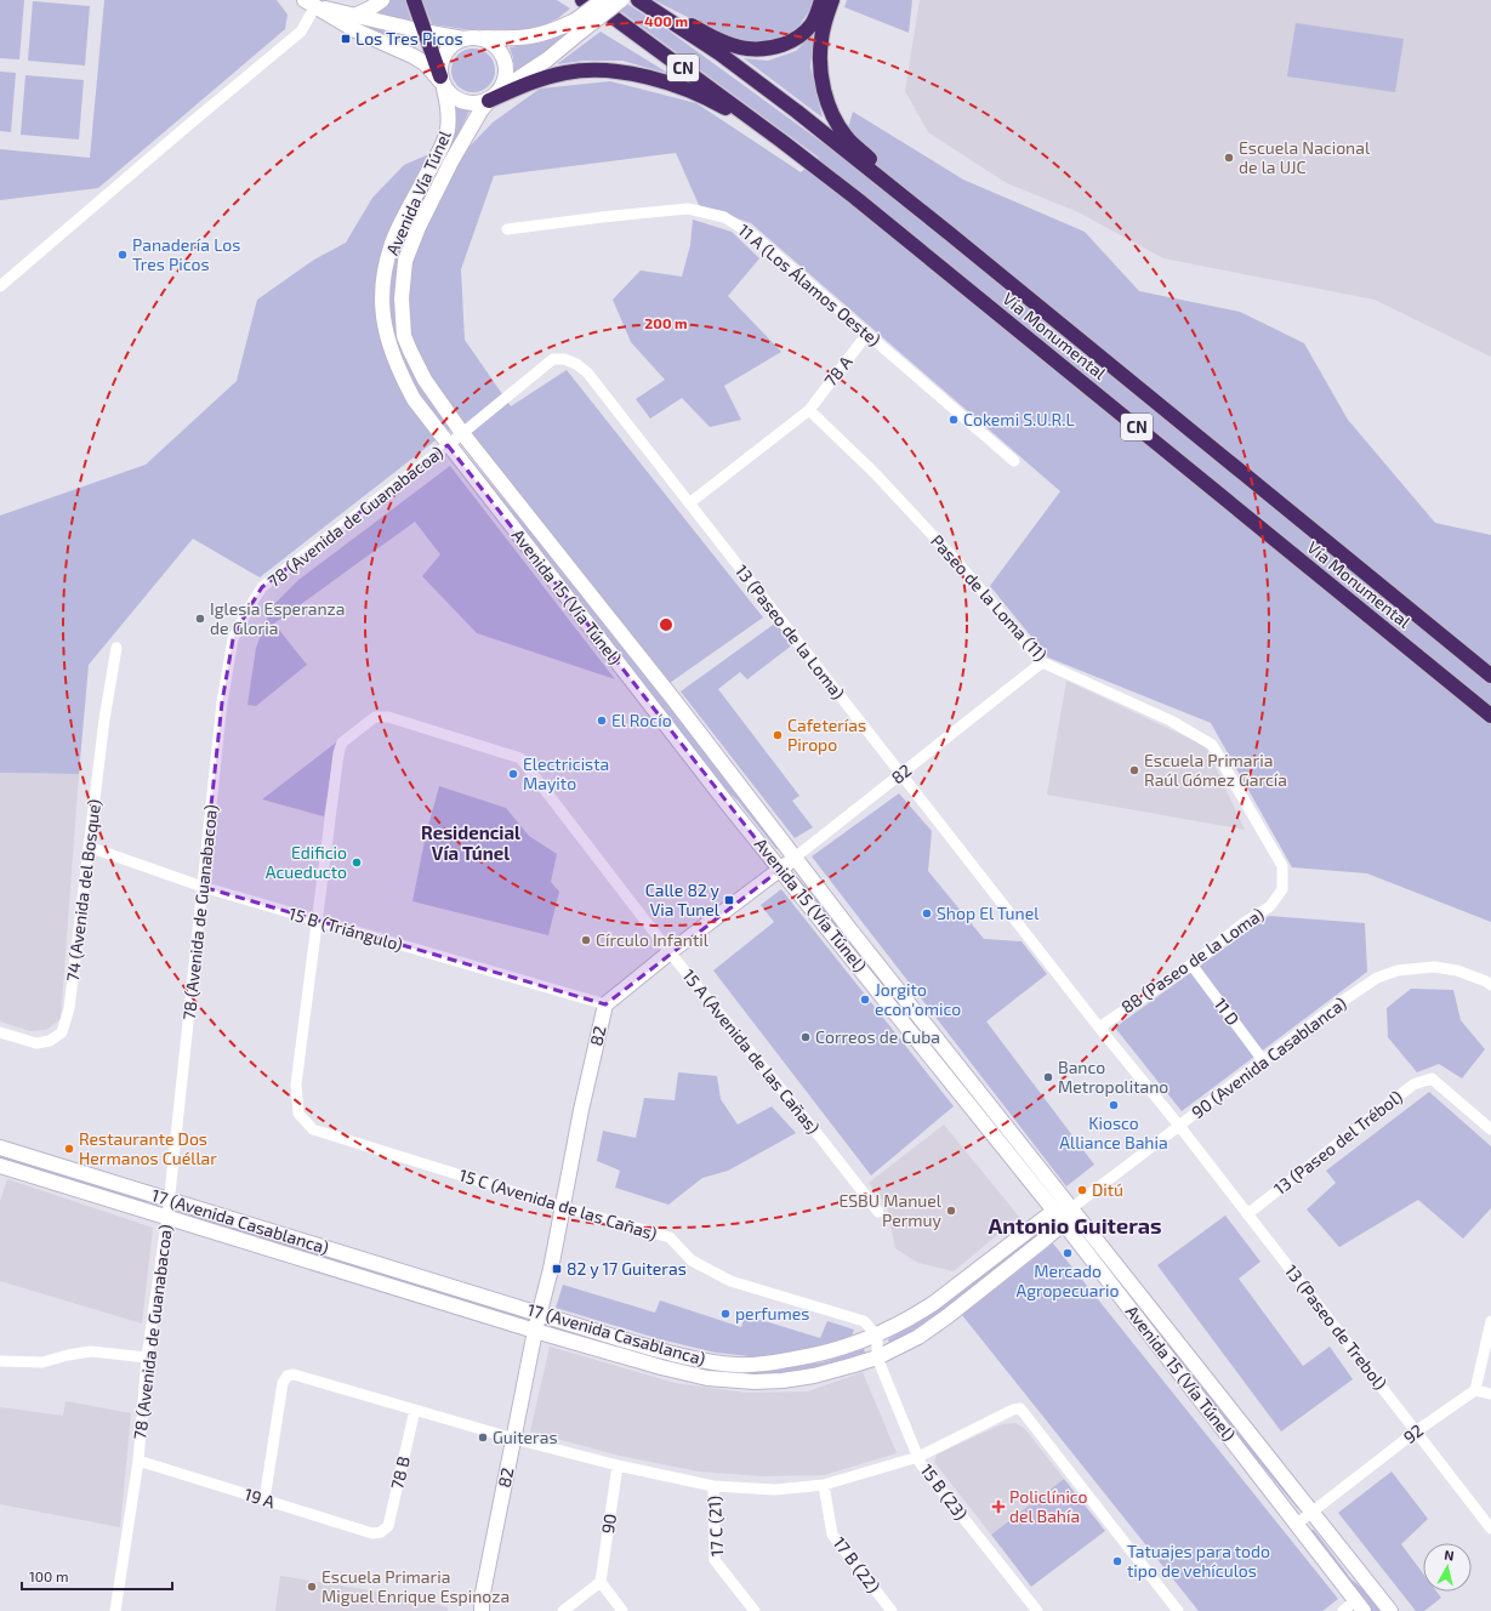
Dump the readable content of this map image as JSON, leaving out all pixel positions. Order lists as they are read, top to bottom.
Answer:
{
  "streets": {
    "highway": ["CN", "Vía Monumental"],
    "main road": [
      "Avenida Vía Túnel",
      "Avenida 15 (Vía Túnel)",
      "82",
      "17 (Avenida Casablanca)"
    ],
    "street": [
      "11 A (Los Álamos Oeste)",
      "78 A",
      "78 (Avenida de Guanabacoa)",
      "Paseo de la Loma (11)",
      "13 (Paseo de la Loma)",
      "74 (Avenida del Bosque)",
      "15 B (Triángulo)",
      "88 (Paseo de la Loma)",
      "11 D",
      "15 A (Avenida de las Cañas)",
      "90 (Avenida Casablanca)",
      "13 (Paseo del Trébol)",
      "15 C (Avenida de las Cañas)",
      "13 (Paseo de Trebol)",
      "92",
      "78 B",
      "15 B (23)",
      "19 A",
      "90",
      "17 C (21)",
      "17 B (22)"
    ]
  },
  "crossings": [
    ["Avenida Vía Túnel", "Avenida 15 (Vía Túnel)"],
    ["11 A (Los Álamos Oeste)", "78 A"],
    ["78 A", "Paseo de la Loma (11)"],
    ["78 A", "13 (Paseo de la Loma)"],
    ["78 (Avenida de Guanabacoa)", "Avenida 15 (Vía Túnel)"],
    ["78 (Avenida de Guanabacoa)", "13 (Paseo de la Loma)"],
    ["78 (Avenida de Guanabacoa)", "15 B (Triángulo)"],
    ["78 (Avenida de Guanabacoa)", "17 (Avenida Casablanca)"],
    ["78 (Avenida de Guanabacoa)", "19 A"],
    ["Avenida 15 (Vía Túnel)", "82"],
    ["Avenida 15 (Vía Túnel)", "90 (Avenida Casablanca)"],
    ["Avenida 15 (Vía Túnel)", "17 (Avenida Casablanca)"],
    ["Avenida 15 (Vía Túnel)", "92"],
    ["Paseo de la Loma (11)", "82"],
    ["Paseo de la Loma (11)", "88 (Paseo de la Loma)"],
    ["13 (Paseo de la Loma)", "82"],
    ["13 (Paseo de la Loma)", "88 (Paseo de la Loma)"],
    ["13 (Paseo de la Loma)", "90 (Avenida Casablanca)"],
    ["13 (Paseo de la Loma)", "13 (Paseo de Trebol)"],
    ["82", "15 B (Triángulo)"],
    ["82", "15 A (Avenida de las Cañas)"],
    ["82", "15 C (Avenida de las Cañas)"],
    ["82", "17 (Avenida Casablanca)"],
    ["74 (Avenida del Bosque)", "15 B (Triángulo)"],
    ["15 B (Triángulo)", "15 A (Avenida de las Cañas)"],
    ["15 B (Triángulo)", "15 C (Avenida de las Cañas)"],
    ["88 (Paseo de la Loma)", "11 D"],
    ["11 D", "90 (Avenida Casablanca)"],
    ["15 A (Avenida de las Cañas)", "15 C (Avenida de las Cañas)"],
    ["90 (Avenida Casablanca)", "17 (Avenida Casablanca)"],
    ["90 (Avenida Casablanca)", "13 (Paseo de Trebol)"],
    ["13 (Paseo del Trébol)", "13 (Paseo de Trebol)"],
    ["15 C (Avenida de las Cañas)", "17 (Avenida Casablanca)"],
    ["17 (Avenida Casablanca)", "15 B (23)"],
    ["13 (Paseo de Trebol)", "92"],
    ["78 B", "19 A"]
  ],
  "districts": ["Residencial Vía Túnel", "Antonio Guiteras"],
  "places": {
    "transit": ["Los Tres Picos", "Calle 82 y Via Tunel", "82 y 17 Guiteras"],
    "other": [
      "Escuela Nacional de la UJC",
      "Panadería Los Tres Picos",
      "Cokemi S.U.R.L",
      "Iglesia Esperanza de Gloria",
      "El Rocío",
      "Cafeterías Piropo",
      "Escuela Primaria Raúl Gómez García",
      "Electricista Mayito",
      "Edificio Acueducto",
      "Shop El Tunel",
      "Círculo Infantil",
      "Jorgito econ'omico",
      "Correos de Cuba",
      "Banco Metropolitano",
      "Kiosco Alliance Bahia",
      "Restaurante Dos Hermanos Cuéllar",
      "Ditú",
      "ESBU Manuel Permuy",
      "Mercado Agropecuario",
      "perfumes",
      "Guiteras",
      "Tatuajes para todo tipo de vehículos",
      "Escuela Primaria Miguel Enrique Espinoza"
    ],
    "health": ["Policlínico del Bahía"]
  },
  "scale_bar": "100 m",
  "north": "top",
  "rings": ["400 m", "200 m"]
}
